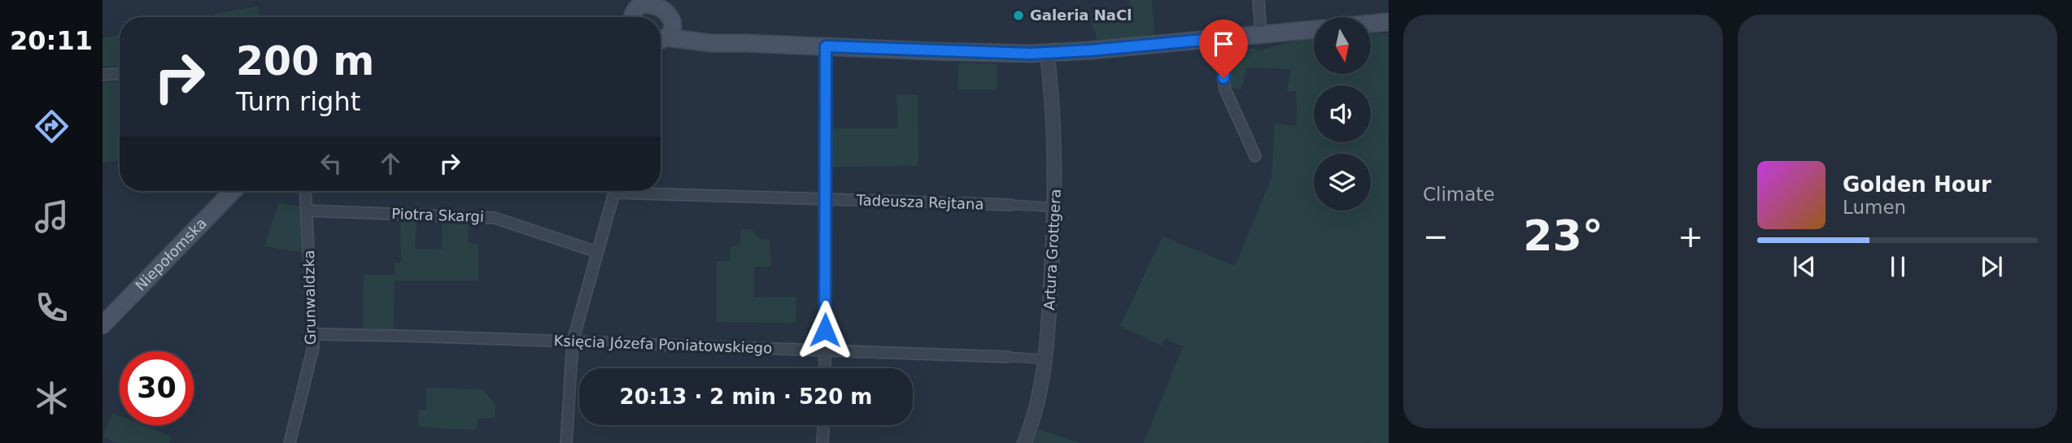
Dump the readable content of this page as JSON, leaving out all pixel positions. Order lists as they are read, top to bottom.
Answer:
{
  "streets": {
    "main road": ["Niepołomska"],
    "street": [
      "Tadeusza Rejtana",
      "Piotra Skargi",
      "Artura Grottgera",
      "Grunwaldzka",
      "Księcia Józefa Poniatowskiego"
    ]
  },
  "crossings": [
    ["Tadeusza Rejtana", "Artura Grottgera"],
    ["Piotra Skargi", "Grunwaldzka"],
    ["Artura Grottgera", "Księcia Józefa Poniatowskiego"],
    ["Grunwaldzka", "Księcia Józefa Poniatowskiego"]
  ],
  "places": ["Galeria NaCl"],
  "north": "bottom",
  "page": {
    "tabs": "20:11",
    "tile": "Climate",
    "turn": ["200 m", "Turn right"],
    "song": ["Golden Hour", "Lumen"],
    "heat": ["−", "23°", "+"],
    "limit": "30",
    "trip": "20:13 · 2 min · 520 m"
  }
}
